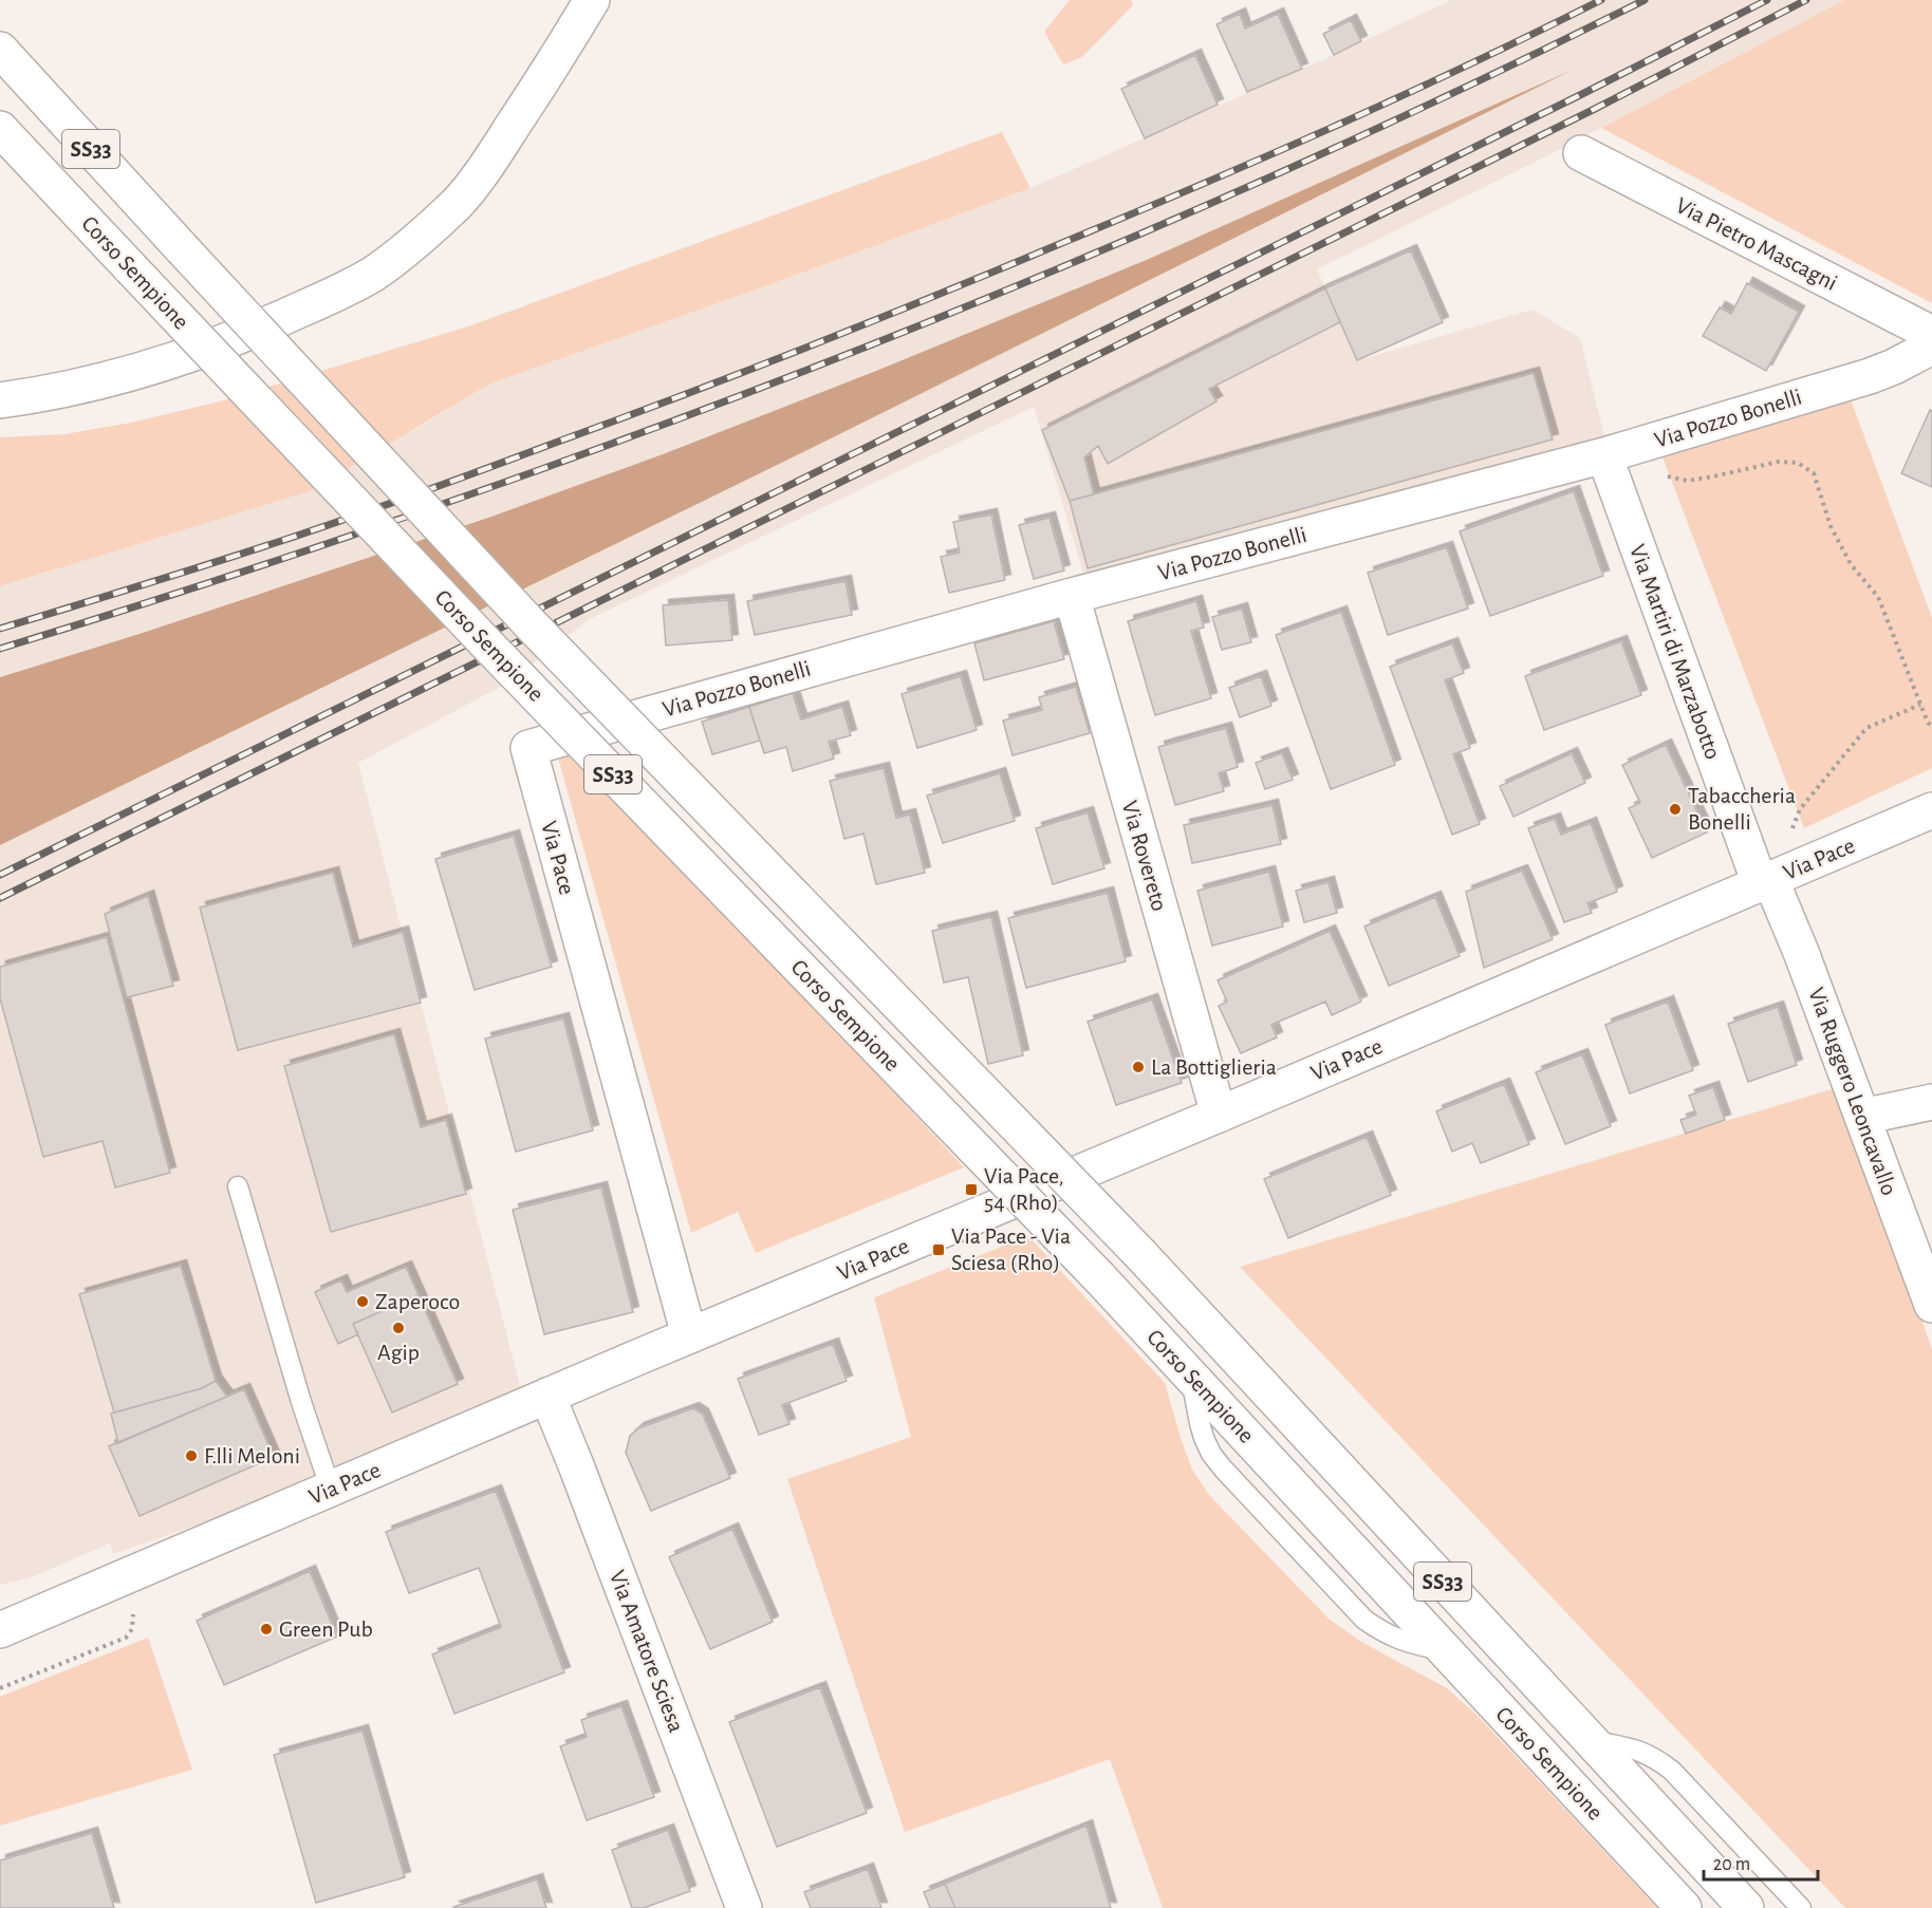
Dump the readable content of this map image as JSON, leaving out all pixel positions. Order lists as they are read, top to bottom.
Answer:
{
  "streets": {
    "main road": [
      "SS33",
      "Via Pietro Mascagni",
      "Corso Sempione",
      "Via Pozzo Bonelli",
      "Via Martiri di Marzabotto",
      "Via Rovereto",
      "Via Pace",
      "Via Ruggero Leoncavallo",
      "Via Amatore Sciesa"
    ]
  },
  "crossings": [
    ["Via Pozzo Bonelli", "Via Martiri di Marzabotto"],
    ["Via Pozzo Bonelli", "Via Rovereto"],
    ["Via Pozzo Bonelli", "Via Pace"],
    ["Via Martiri di Marzabotto", "Via Pace"],
    ["Via Martiri di Marzabotto", "Via Ruggero Leoncavallo"],
    ["Via Rovereto", "Via Pace"],
    ["Via Pace", "Via Ruggero Leoncavallo"],
    ["Via Pace", "Via Amatore Sciesa"]
  ],
  "places": {
    "other": [
      "Tabaccheria Bonelli",
      "La Bottiglieria",
      "Zaperoco",
      "Agip",
      "F.lli Meloni",
      "Green Pub"
    ],
    "transit": ["Via Pace, 54 (Rho)", "Via Pace - Via Sciesa (Rho)"]
  },
  "scale_bar": "20 m"
}
